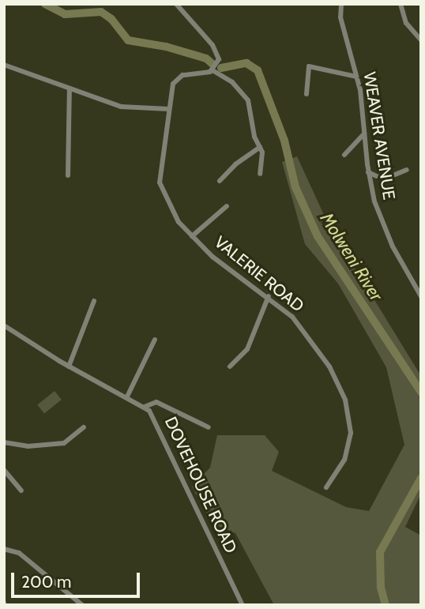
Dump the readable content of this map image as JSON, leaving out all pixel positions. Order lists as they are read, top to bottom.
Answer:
{
  "streets": {
    "street": ["WEAVER AVENUE", "VALERIE ROAD", "DOVEHOUSE ROAD"]
  },
  "water": ["Molweni River"],
  "scale_bar": "200 m"
}
